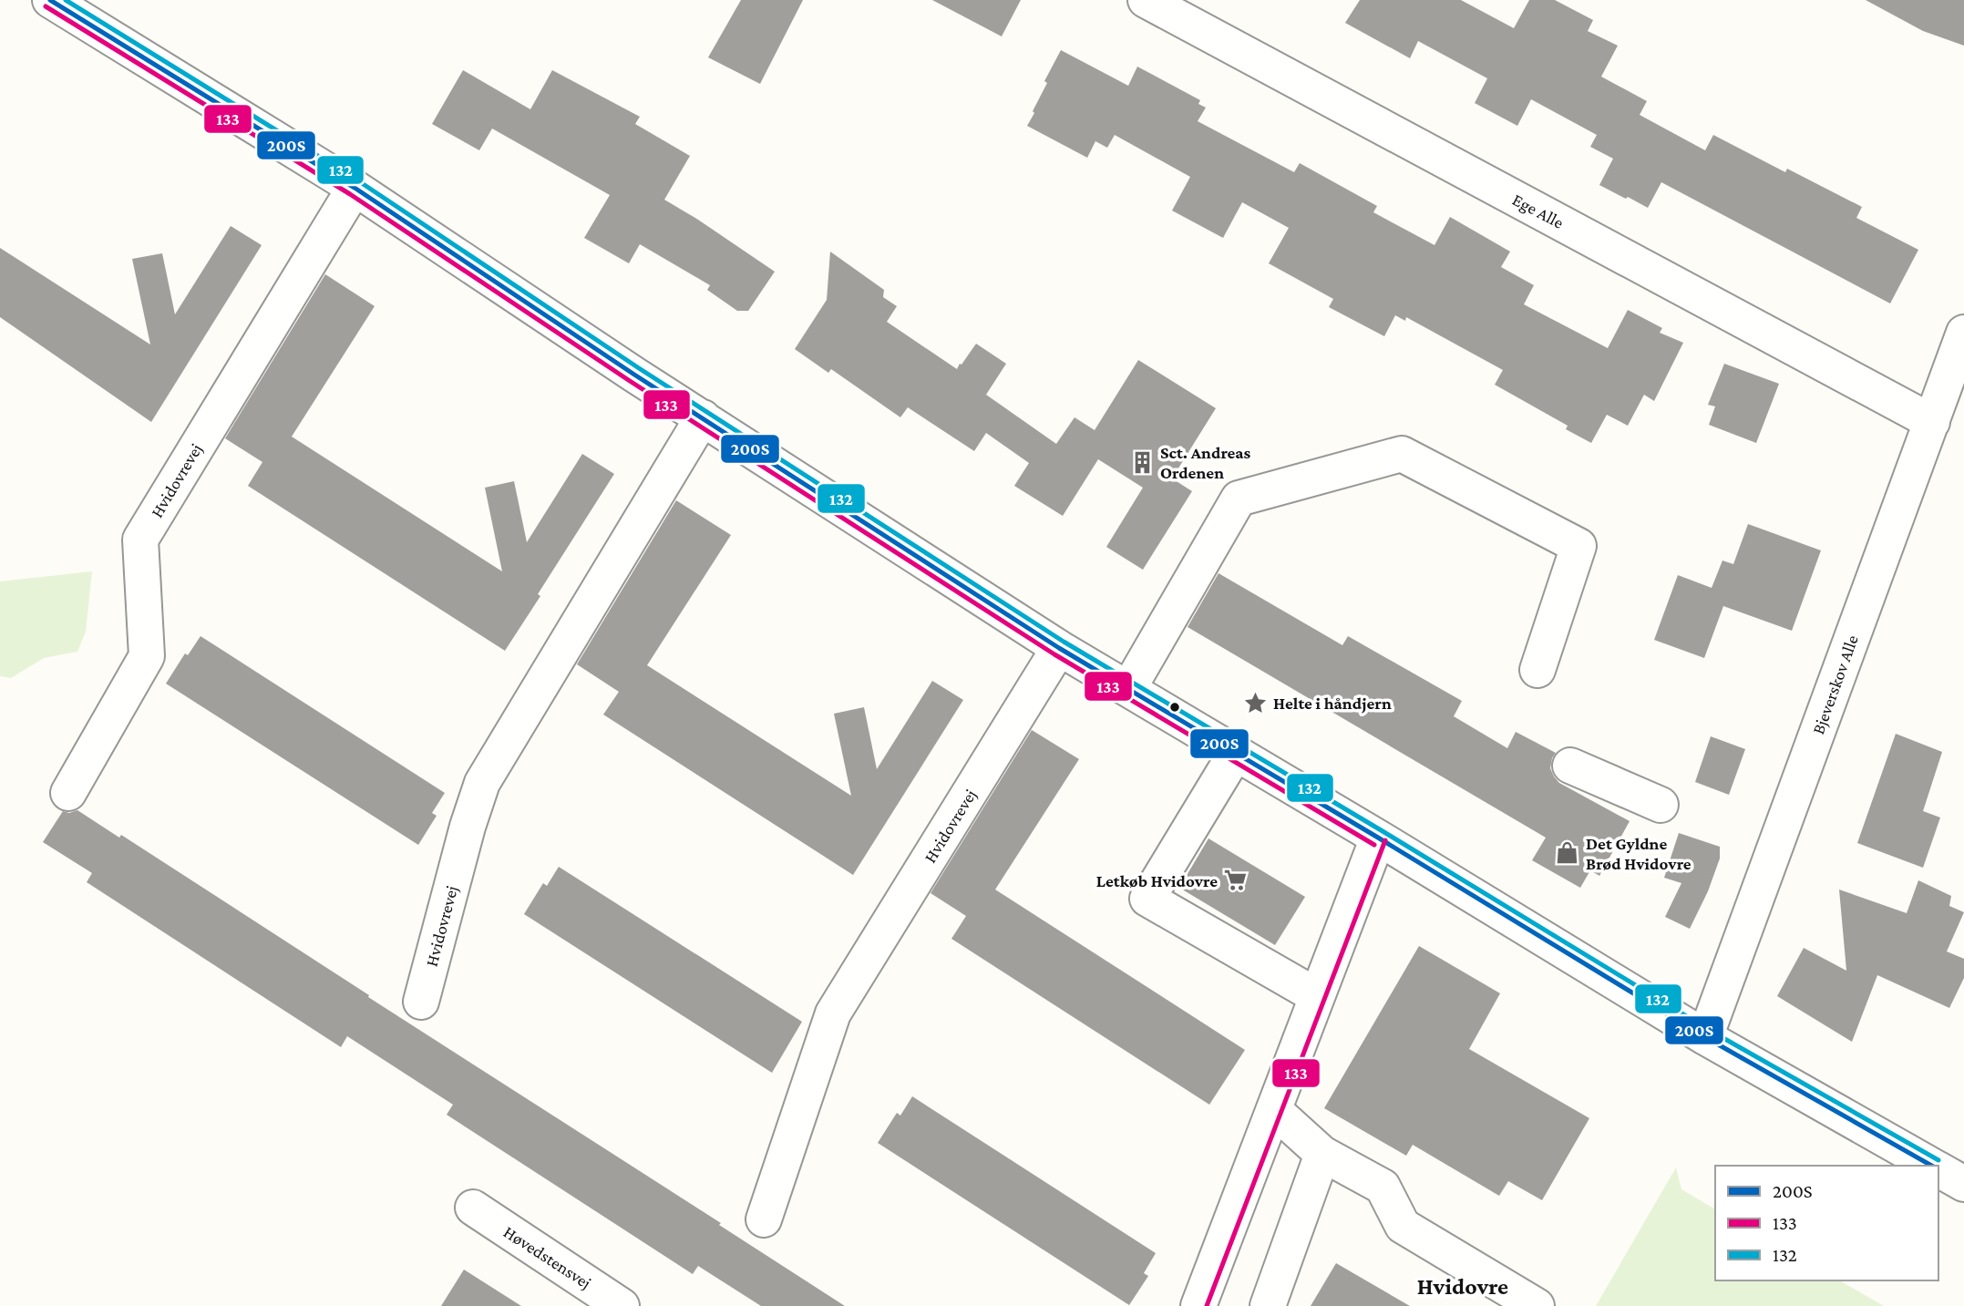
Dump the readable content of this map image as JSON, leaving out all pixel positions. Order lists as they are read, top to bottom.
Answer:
{
  "streets": {
    "street": [
      "Ege Alle",
      "Hvidovrevej",
      "Bjeverskov Alle",
      "Høvedstensvej"
    ]
  },
  "crossings": [
    ["Ege Alle", "Bjeverskov Alle"]
  ],
  "districts": ["Hvidovre"],
  "places": {
    "building": ["Sct. Andreas Ordenen"],
    "place": ["Helte i håndjern"],
    "shop": ["Det Gyldne Brød Hvidovre"],
    "supermarket": ["Letkøb Hvidovre"]
  },
  "lines": ["transit line 200S", "transit line 132", "transit line 133"],
  "legend": ["200S", "133", "132"]
}
